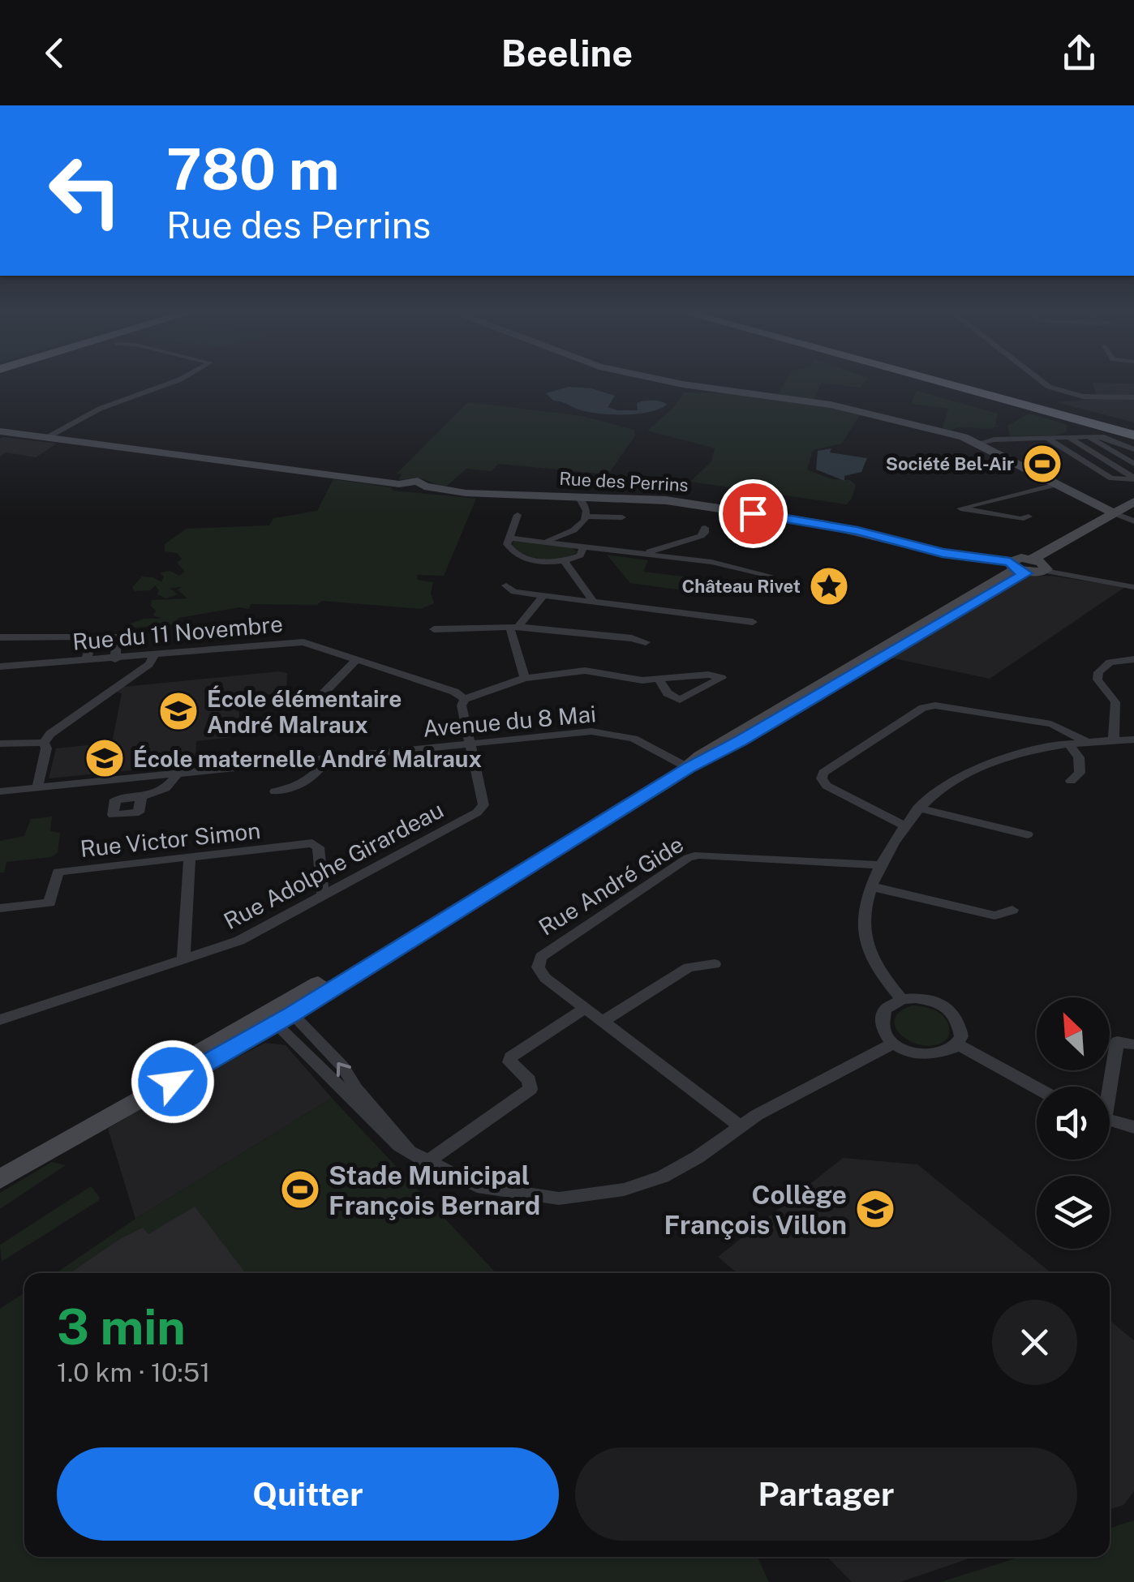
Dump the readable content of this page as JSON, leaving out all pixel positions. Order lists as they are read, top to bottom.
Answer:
{
  "streets": {
    "street": [
      "Rue des Perrins",
      "Rue du 11 Novembre",
      "Avenue du 8 Mai",
      "Rue Victor Simon",
      "Rue Adolphe Girardeau",
      "Rue André Gide"
    ]
  },
  "crossings": [
    ["Avenue du 8 Mai", "Rue Adolphe Girardeau"],
    ["Rue Victor Simon", "Rue Adolphe Girardeau"]
  ],
  "places": {
    "sports": ["Société Bel-Air", "Stade Municipal François Bernard"],
    "place": ["Château Rivet"],
    "school or university": ["École élémentaire André Malraux", "École maternelle André Malraux", "Collège François Villon"]
  },
  "north": "top left",
  "page": {
    "header": "Beeline",
    "turn": ["780 m", "Rue des Perrins"],
    "heading": ["3 min", "1.0 km · 10:51"],
    "buttons": ["Quitter", "Partager"]
  }
}
